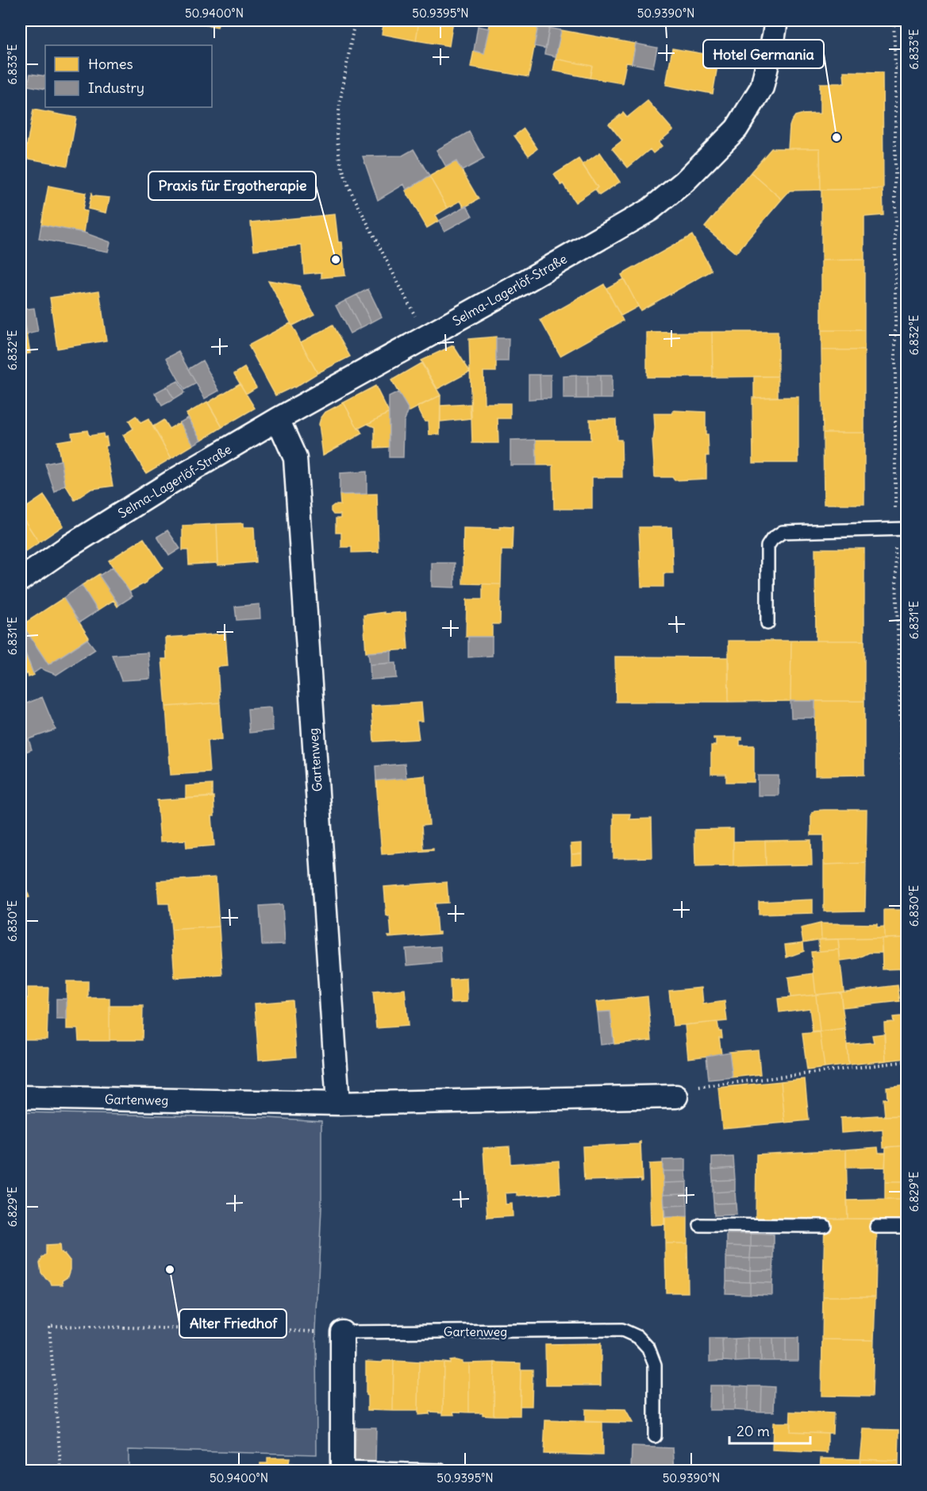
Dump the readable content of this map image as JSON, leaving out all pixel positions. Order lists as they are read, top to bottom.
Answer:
{
  "streets": {
    "street": ["Selma-Lagerlöf-Straße", "Gartenweg"]
  },
  "crossings": [
    ["Selma-Lagerlöf-Straße", "Gartenweg"]
  ],
  "places": ["Hotel Germania", "Praxis für Ergotherapie", "Alter Friedhof"],
  "legend": ["Homes", "Industry"],
  "scale_bar": "20 m",
  "coordinates": [
    "50.9400°N",
    "50.9395°N",
    "50.9390°N",
    "6.833°E",
    "6.832°E",
    "6.831°E",
    "6.830°E",
    "6.829°E"
  ]
}
